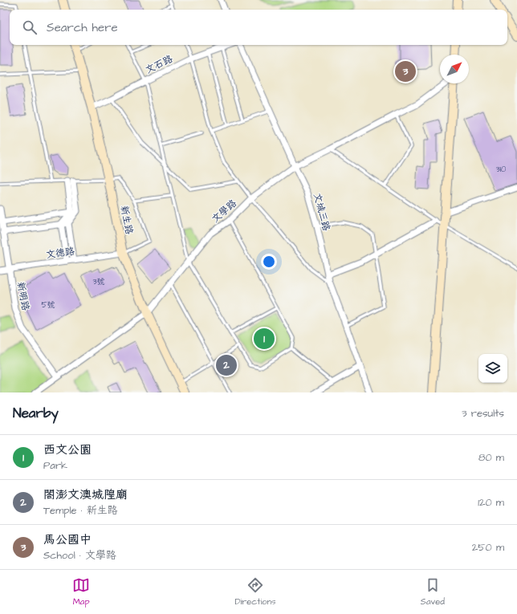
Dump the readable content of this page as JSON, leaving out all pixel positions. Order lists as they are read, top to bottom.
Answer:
{
  "streets": {
    "main road": ["新生路"],
    "street": [
      "文石路",
      "文學路",
      "文城三路",
      "文德路",
      "新明路"
    ]
  },
  "crossings": [
    ["文石路", "新生路"],
    ["文學路", "文城三路"],
    ["文學路", "新生路"],
    ["文學路", "新明路"],
    ["新生路", "文德路"],
    ["文德路", "新明路"]
  ],
  "house_numbers": ["310", "3號", "5號"],
  "north": "top right",
  "page": {
    "search": "Search here",
    "pins": ["3", "1", "2"],
    "heading": ["Nearby", "3 results"],
    "list": [
      {
        "mark": "1",
        "name": "西文公園",
        "note": "Park",
        "value": "80 m"
      },
      {
        "mark": "2",
        "name": "閤澎文澳城隍廟",
        "note": "Temple · 新生路",
        "value": "120 m"
      },
      {
        "mark": "3",
        "name": "馬公國中",
        "note": "School · 文學路",
        "value": "250 m"
      }
    ],
    "nav": ["Map", "Directions", "Saved"]
  }
}
